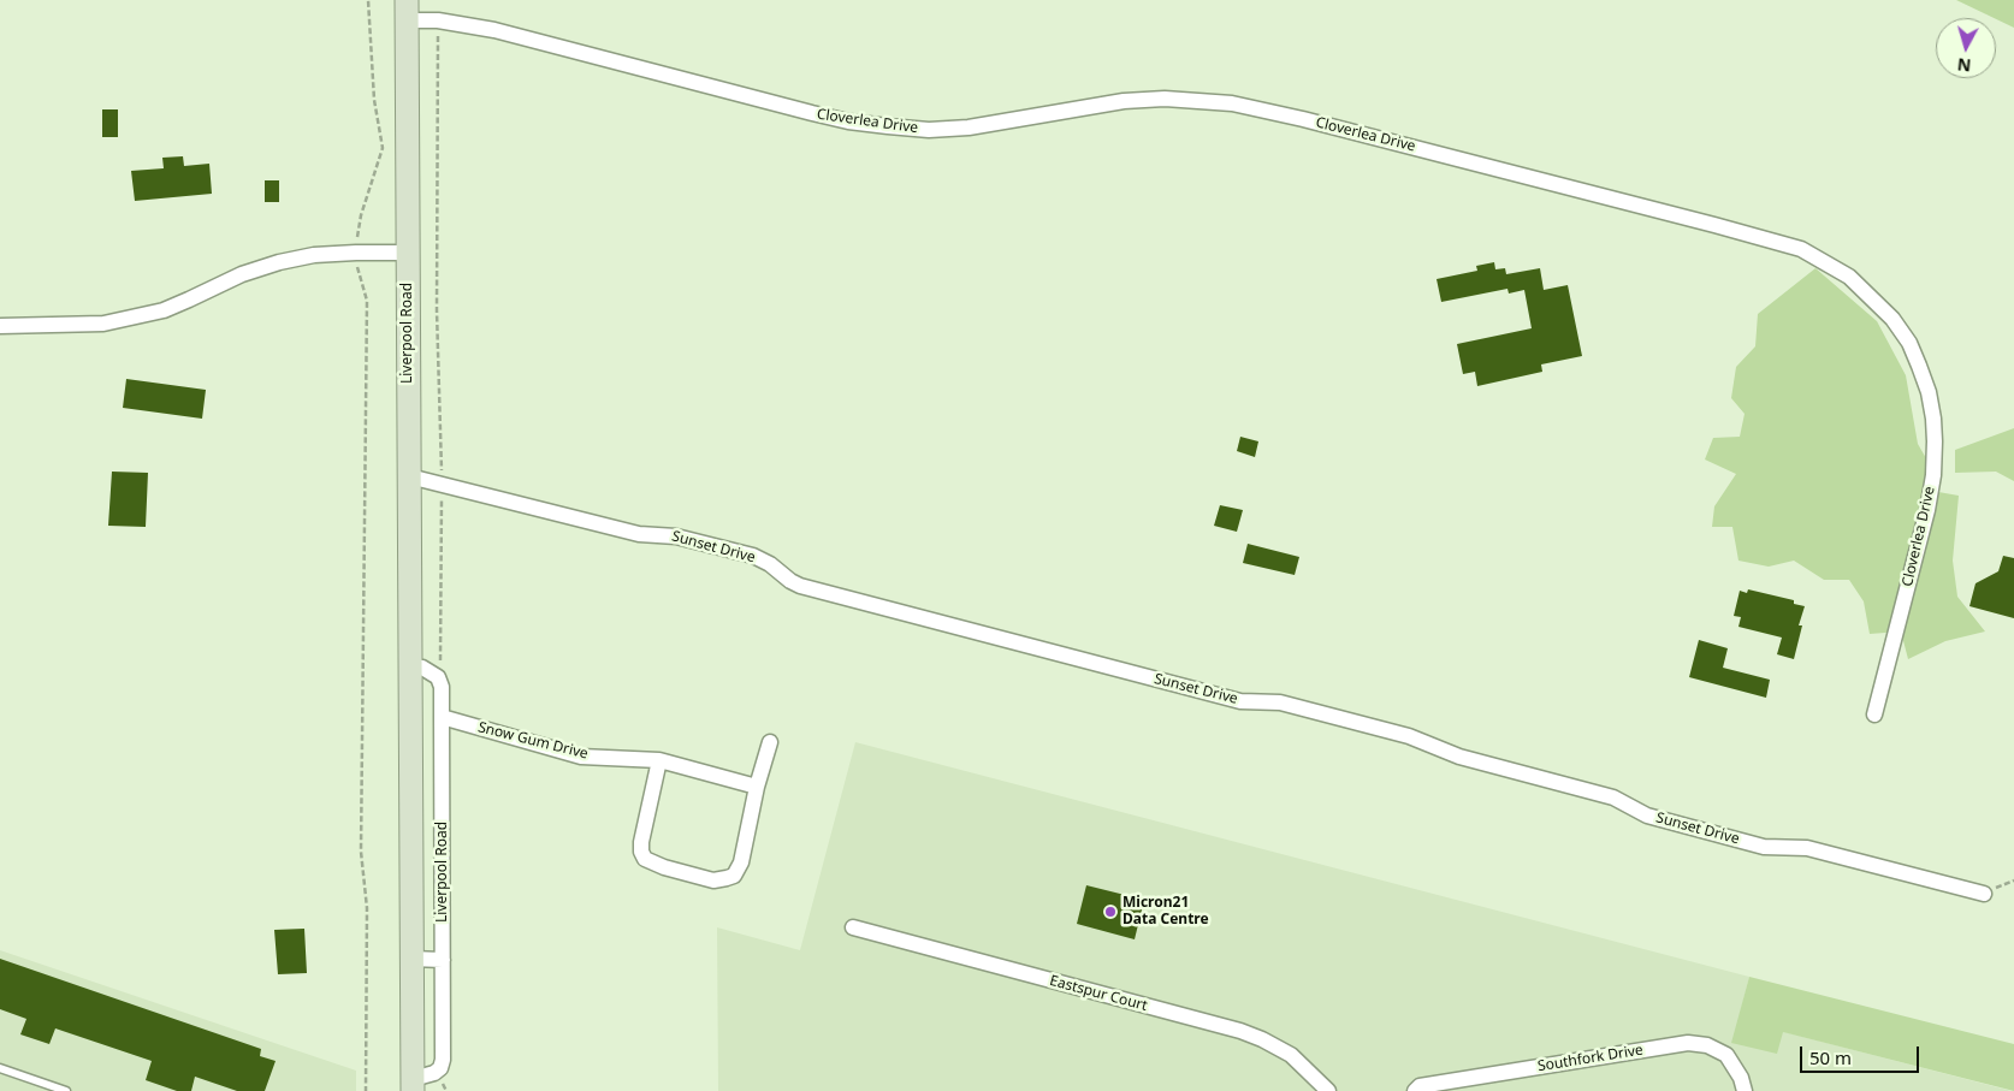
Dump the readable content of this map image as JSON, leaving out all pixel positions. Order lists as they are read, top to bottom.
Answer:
{
  "streets": {
    "main road": ["Liverpool Road"],
    "street": [
      "Cloverlea Drive",
      "Sunset Drive",
      "Snow Gum Drive",
      "Eastspur Court",
      "Southfork Drive"
    ]
  },
  "crossings": [
    ["Cloverlea Drive", "Liverpool Road"],
    ["Liverpool Road", "Sunset Drive"],
    ["Liverpool Road", "Snow Gum Drive"]
  ],
  "places": ["Micron21 Data Centre"],
  "scale_bar": "50 m",
  "north": "bottom"
}
